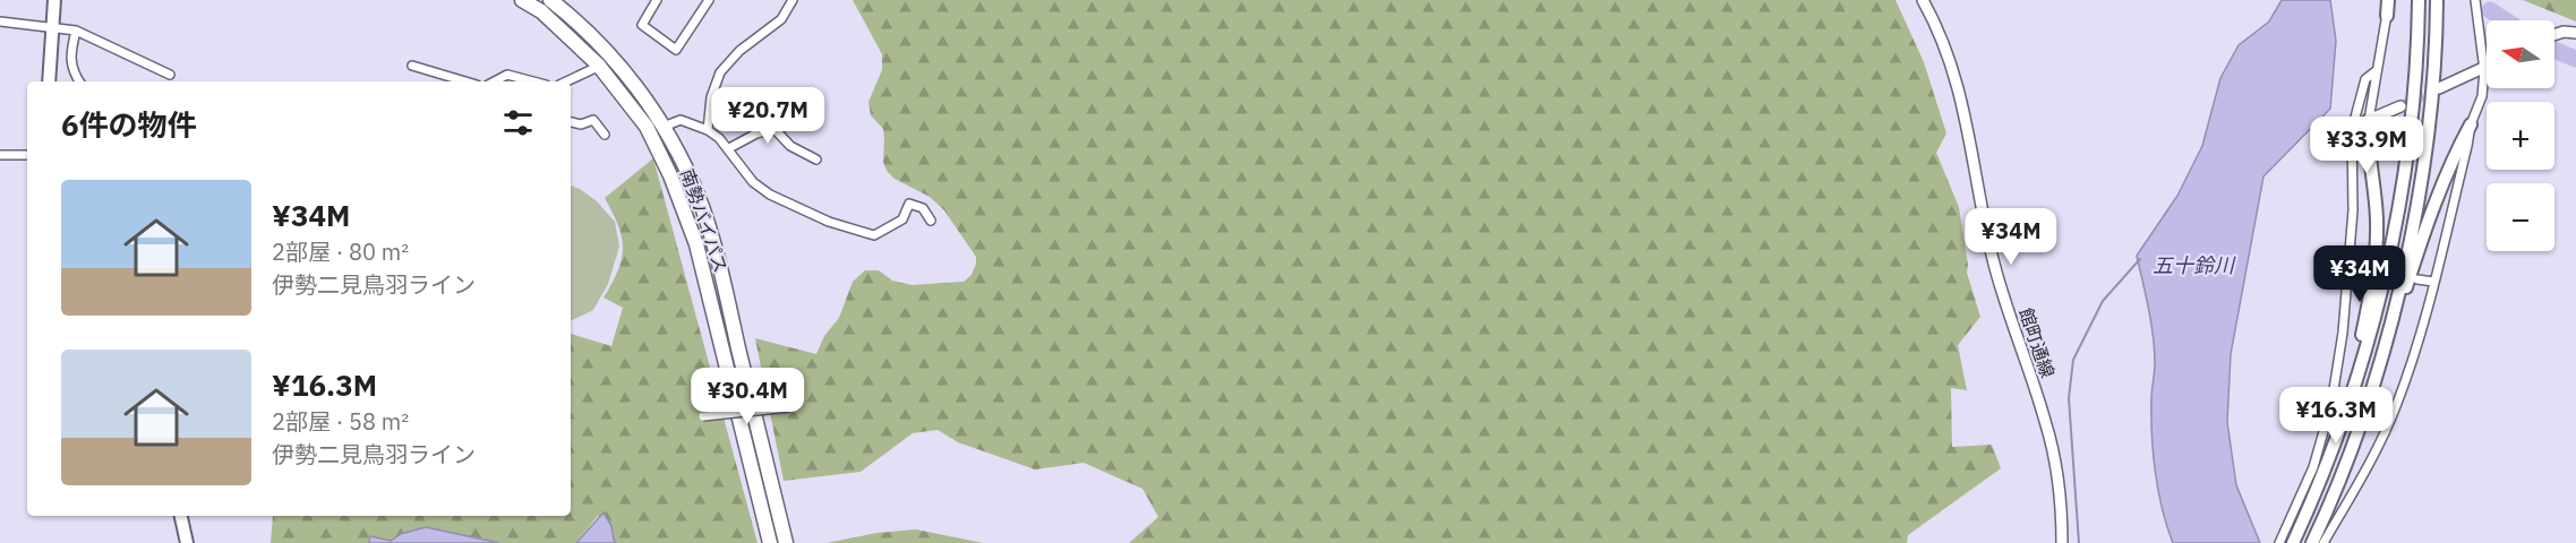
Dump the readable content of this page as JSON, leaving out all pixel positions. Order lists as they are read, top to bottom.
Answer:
{
  "streets": {
    "highway": ["南勢バイパス"],
    "main road": ["館町通線"]
  },
  "water": ["五十鈴川"],
  "north": "left",
  "page": {
    "map_buttons": ["+", "−"],
    "heading": "6件の物件",
    "price": [
      "¥20.7M",
      "¥33.9M",
      "¥34M",
      "¥34M",
      "¥30.4M",
      "¥16.3M"
    ],
    "list": [
      {
        "name": "¥34M",
        "note": "2部屋 · 80 m² · 伊勢二見鳥羽ライン"
      },
      {
        "name": "¥16.3M",
        "note": "2部屋 · 58 m² · 伊勢二見鳥羽ライン"
      }
    ]
  }
}
